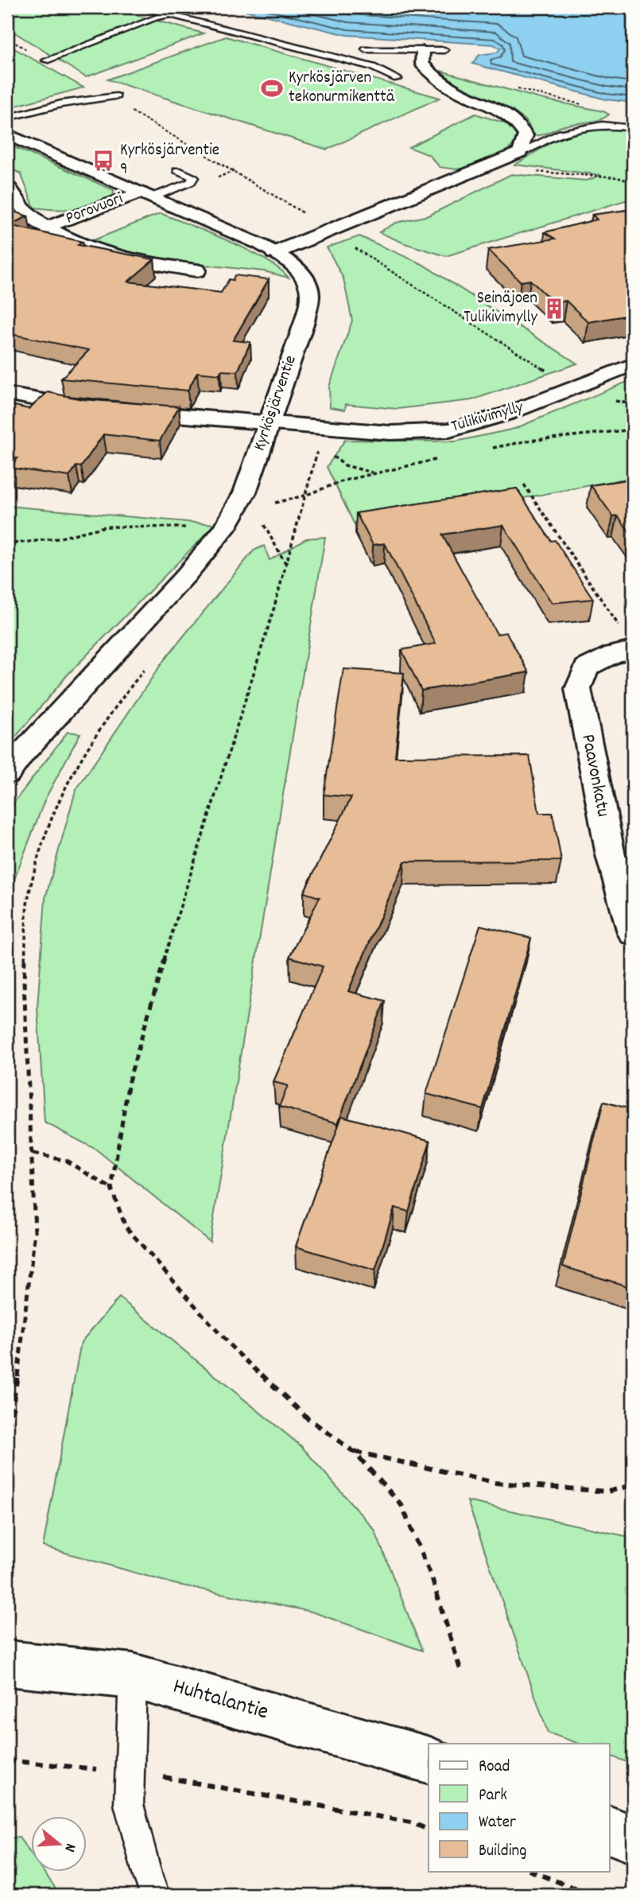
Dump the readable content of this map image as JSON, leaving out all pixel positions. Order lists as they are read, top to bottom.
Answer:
{
  "streets": {
    "street": [
      "Porovuori",
      "Kyrkösjärventie",
      "Tulikivimylly",
      "Paavonkatu",
      "Huhtalantie"
    ]
  },
  "crossings": [
    ["Porovuori", "Kyrkösjärventie"],
    ["Kyrkösjärventie", "Tulikivimylly"]
  ],
  "places": {
    "sports": ["Kyrkösjärven tekonurmikenttä"],
    "bus stop": ["Kyrkösjärventie 9"],
    "building": ["Seinäjoen Tulikivimylly"]
  },
  "legend": [
    "Road",
    "Park",
    "Water",
    "Building"
  ],
  "north": "right"
}
